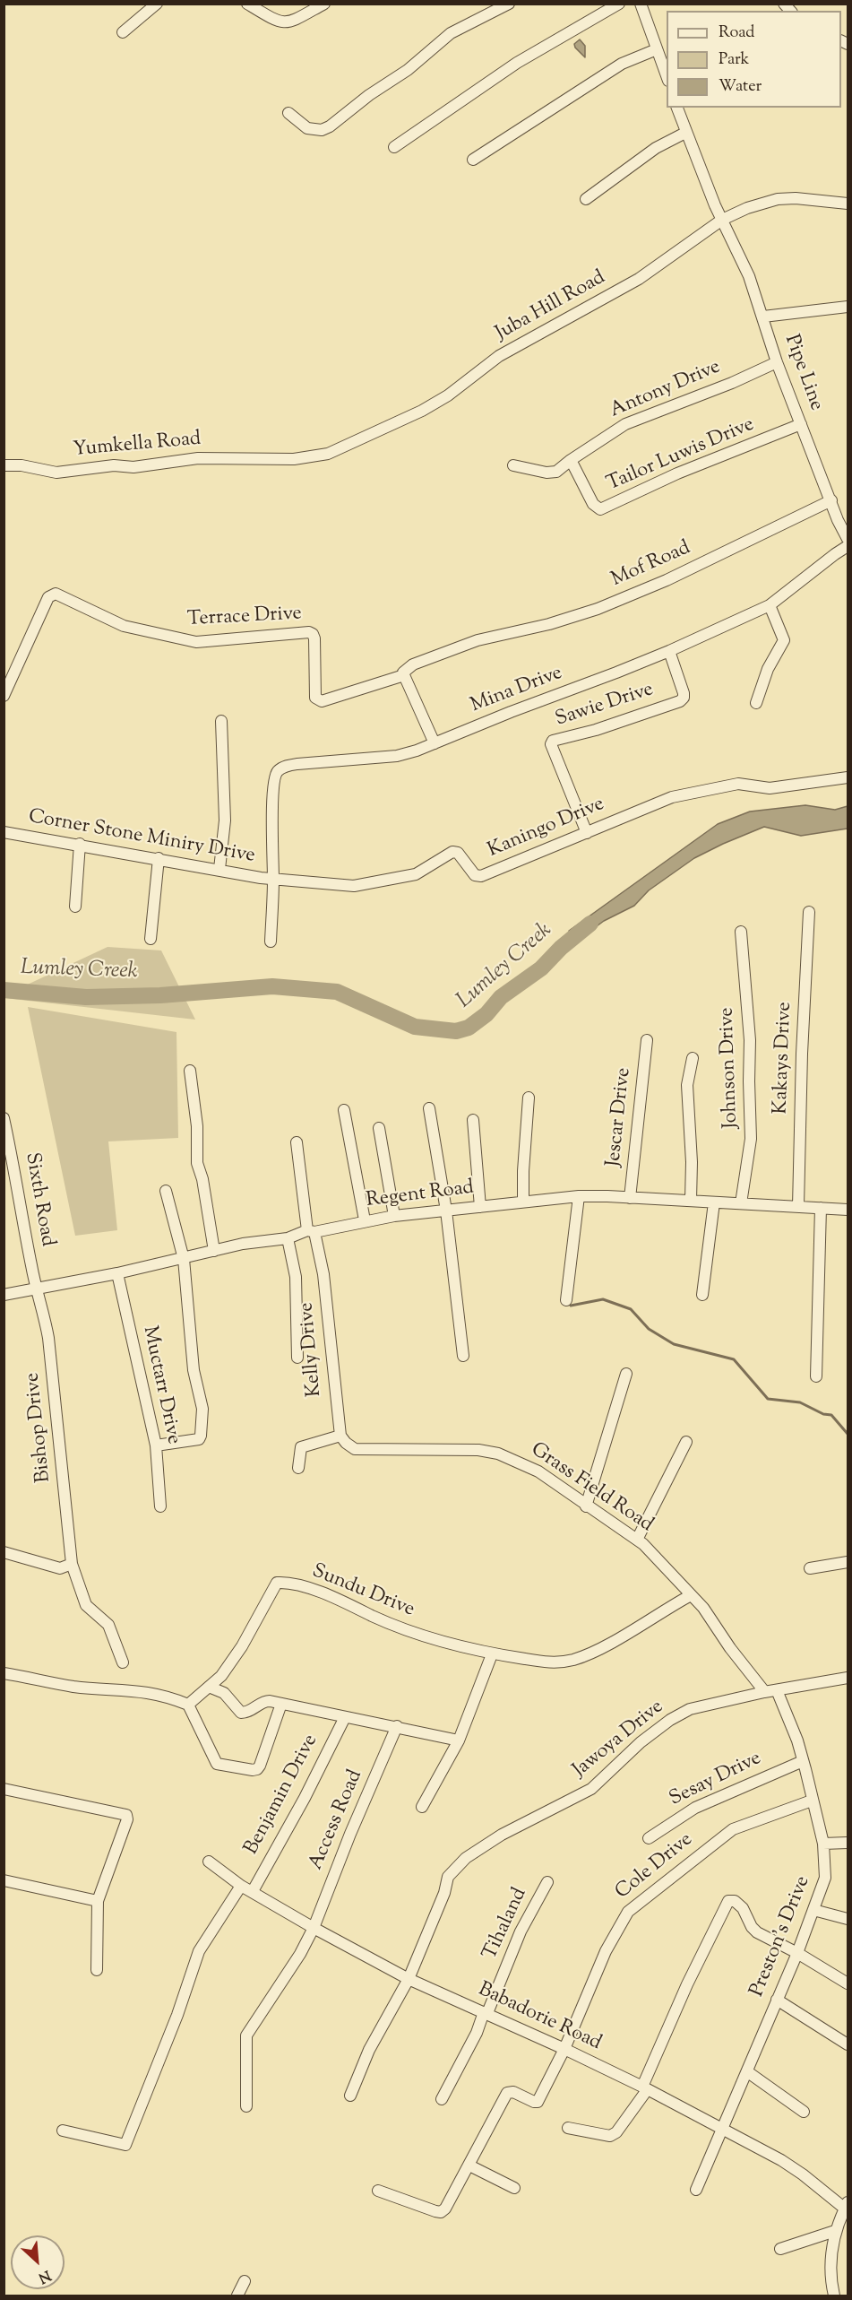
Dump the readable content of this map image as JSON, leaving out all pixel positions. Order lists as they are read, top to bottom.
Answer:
{
  "streets": {
    "street": [
      "Juba Hill Road",
      "Pipe Line",
      "Antony Drive",
      "Yumkella Road",
      "Tailor Luwis Drive",
      "Mof Road",
      "Terrace Drive",
      "Mina Drive",
      "Sawie Drive",
      "Kaningo Drive",
      "Corner Stone Miniry Drive",
      "Kakays Drive",
      "Johnson Drive",
      "Jescar Drive",
      "Regent Road",
      "Sixth Road",
      "Kelly Drive",
      "Muctarr Drive",
      "Bishop Drive",
      "Grass Field Road",
      "Sundu Drive",
      "Jawoya Drive",
      "Sesay Drive",
      "Benjamin Drive",
      "Access Road",
      "Cole Drive",
      "Tihaland",
      "Preston's Drive",
      "Babadorie Road"
    ]
  },
  "crossings": [
    ["Juba Hill Road", "Pipe Line"],
    ["Juba Hill Road", "Yumkella Road"],
    ["Pipe Line", "Antony Drive"],
    ["Pipe Line", "Tailor Luwis Drive"],
    ["Pipe Line", "Mof Road"],
    ["Antony Drive", "Tailor Luwis Drive"],
    ["Mof Road", "Terrace Drive"],
    ["Mina Drive", "Sawie Drive"],
    ["Mina Drive", "Kaningo Drive"],
    ["Mina Drive", "Corner Stone Miniry Drive"],
    ["Sawie Drive", "Kaningo Drive"],
    ["Kaningo Drive", "Corner Stone Miniry Drive"],
    ["Kakays Drive", "Regent Road"],
    ["Johnson Drive", "Regent Road"],
    ["Jescar Drive", "Regent Road"],
    ["Regent Road", "Sixth Road"],
    ["Regent Road", "Kelly Drive"],
    ["Regent Road", "Muctarr Drive"],
    ["Regent Road", "Bishop Drive"],
    ["Sixth Road", "Bishop Drive"],
    ["Kelly Drive", "Grass Field Road"],
    ["Grass Field Road", "Sundu Drive"],
    ["Jawoya Drive", "Preston's Drive"],
    ["Jawoya Drive", "Babadorie Road"],
    ["Sesay Drive", "Preston's Drive"],
    ["Benjamin Drive", "Babadorie Road"],
    ["Access Road", "Babadorie Road"],
    ["Cole Drive", "Preston's Drive"],
    ["Cole Drive", "Babadorie Road"],
    ["Tihaland", "Babadorie Road"],
    ["Preston's Drive", "Babadorie Road"]
  ],
  "water": ["Lumley Creek"],
  "legend": ["Road", "Park", "Water"],
  "north": "bottom right"
}
